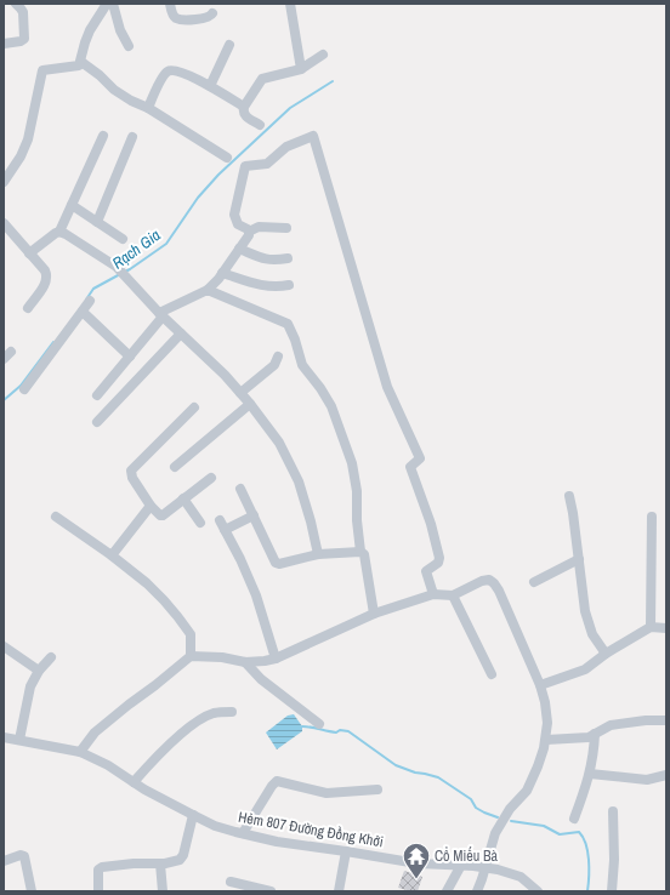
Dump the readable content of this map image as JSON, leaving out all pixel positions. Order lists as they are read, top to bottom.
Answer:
{
  "streets": {
    "street": ["Hẻm 807 Đường Đồng Khởi"]
  },
  "water": ["Rạch Gia"],
  "places": {
    "temple": ["Cổ Miếu Bà"]
  }
}
